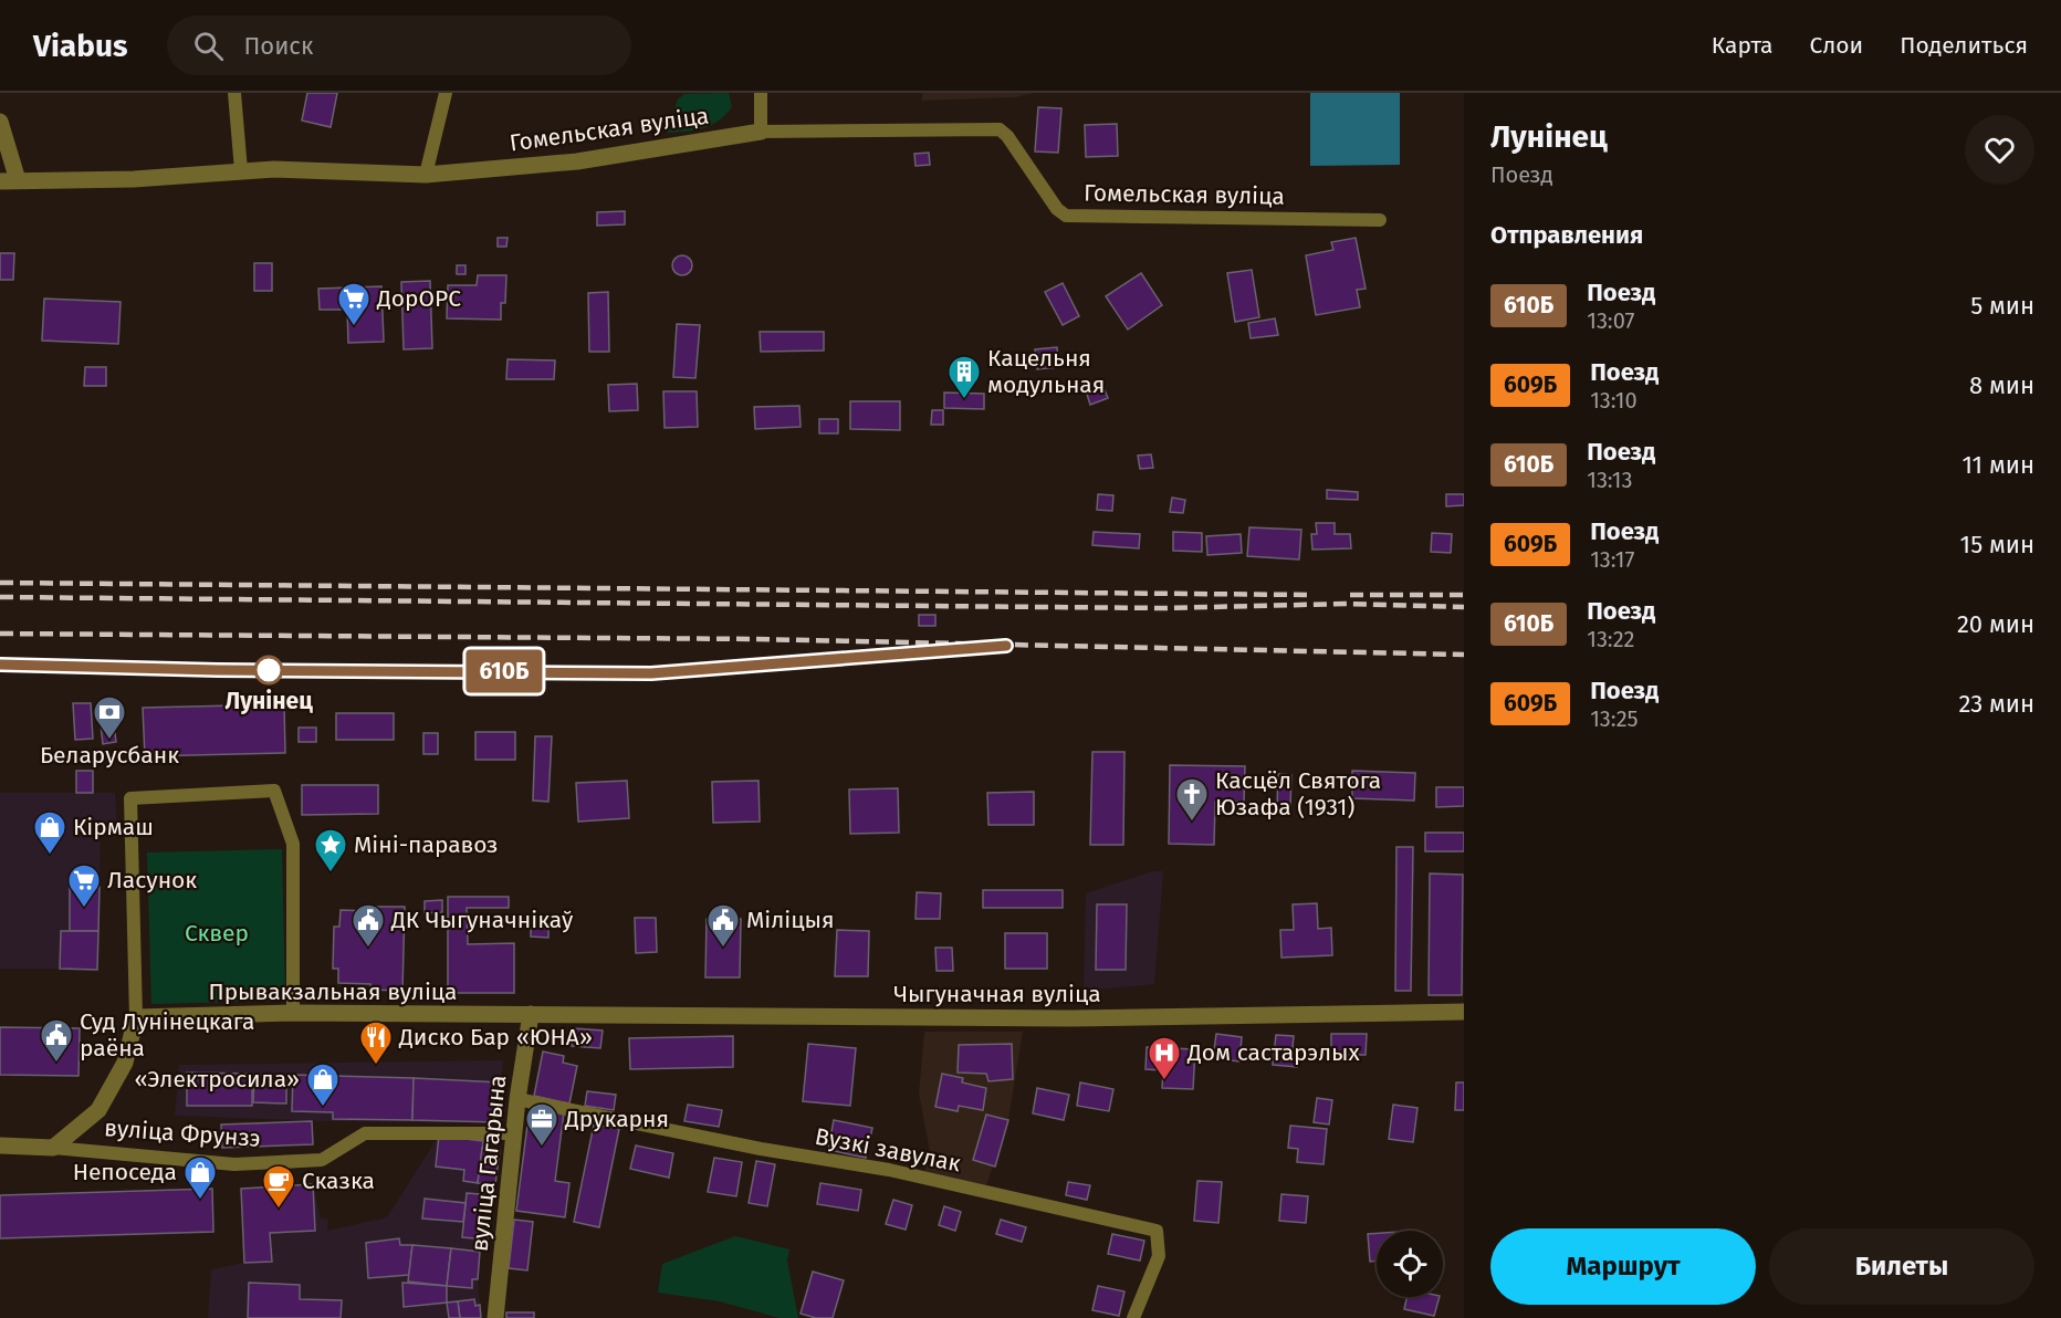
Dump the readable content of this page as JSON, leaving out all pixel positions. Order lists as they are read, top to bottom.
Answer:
{
  "streets": {
    "street": [
      "Гомельская вуліца",
      "Прывакзальная вуліца",
      "Чыгуначная вуліца",
      "вуліца Фрунзэ",
      "Вузкі завулак",
      "вуліца Гагарына"
    ]
  },
  "crossings": [
    ["Прывакзальная вуліца", "Чыгуначная вуліца"],
    ["Прывакзальная вуліца", "вуліца Гагарына"],
    ["Чыгуначная вуліца", "вуліца Гагарына"],
    ["вуліца Фрунзэ", "вуліца Гагарына"],
    ["Вузкі завулак", "вуліца Гагарына"]
  ],
  "parks": ["Сквер"],
  "places": {
    "supermarket": ["ДорОРС", "Ласунок"],
    "building": ["Кацельня модульная"],
    "other": ["Лунінец"],
    "bank": ["Беларусбанк"],
    "church": ["Касцёл Святога Юзафа (1931)"],
    "shop": ["Кірмаш", "«Электросила»", "Непоседа"],
    "place": ["Міні-паравоз"],
    "public building": ["ДК Чыгуначнікаў", "Міліцыя", "Суд Лунінецкага раёна"],
    "restaurant": ["Диско Бар «ЮНА»"],
    "hospital": ["Дом састарэлых"],
    "office": ["Друкарня"],
    "cafe": ["Сказка"]
  },
  "page": {
    "header": "Viabus",
    "search": "Поиск",
    "nav": ["Карта", "Слои", "Поделиться"],
    "on_map": "610Б",
    "heading": [
      ["Лунінец", "Поезд"],
      "Отправления"
    ],
    "list": [
      {
        "mark": "610Б",
        "name": "Поезд",
        "note": "13:07",
        "value": "5 мин"
      },
      {
        "mark": "609Б",
        "name": "Поезд",
        "note": "13:10",
        "value": "8 мин"
      },
      {
        "mark": "610Б",
        "name": "Поезд",
        "note": "13:13",
        "value": "11 мин"
      },
      {
        "mark": "609Б",
        "name": "Поезд",
        "note": "13:17",
        "value": "15 мин"
      },
      {
        "mark": "610Б",
        "name": "Поезд",
        "note": "13:22",
        "value": "20 мин"
      },
      {
        "mark": "609Б",
        "name": "Поезд",
        "note": "13:25",
        "value": "23 мин"
      }
    ],
    "buttons": ["Маршрут", "Билеты"]
  }
}
